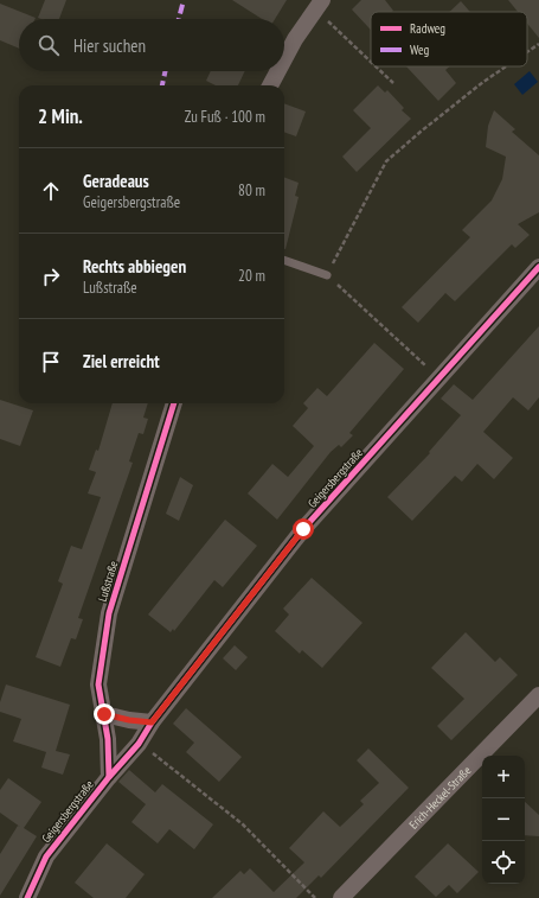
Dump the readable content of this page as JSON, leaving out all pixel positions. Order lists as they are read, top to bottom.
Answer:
{
  "streets": {
    "street": ["Geigersbergstraße", "Lußstraße", "Erich-Heckel-Straße"]
  },
  "crossings": [
    ["Geigersbergstraße", "Lußstraße"]
  ],
  "legend": ["Radweg", "Weg"],
  "page": {
    "search": "Hier suchen",
    "heading": ["2 Min.", "Zu Fuß · 100 m"],
    "list": [
      ["Geradeaus", "Geigersbergstraße", "80 m"],
      ["Rechts abbiegen", "Lußstraße", "20 m"],
      "Ziel erreicht"
    ],
    "map_buttons": ["+", "−"]
  }
}
